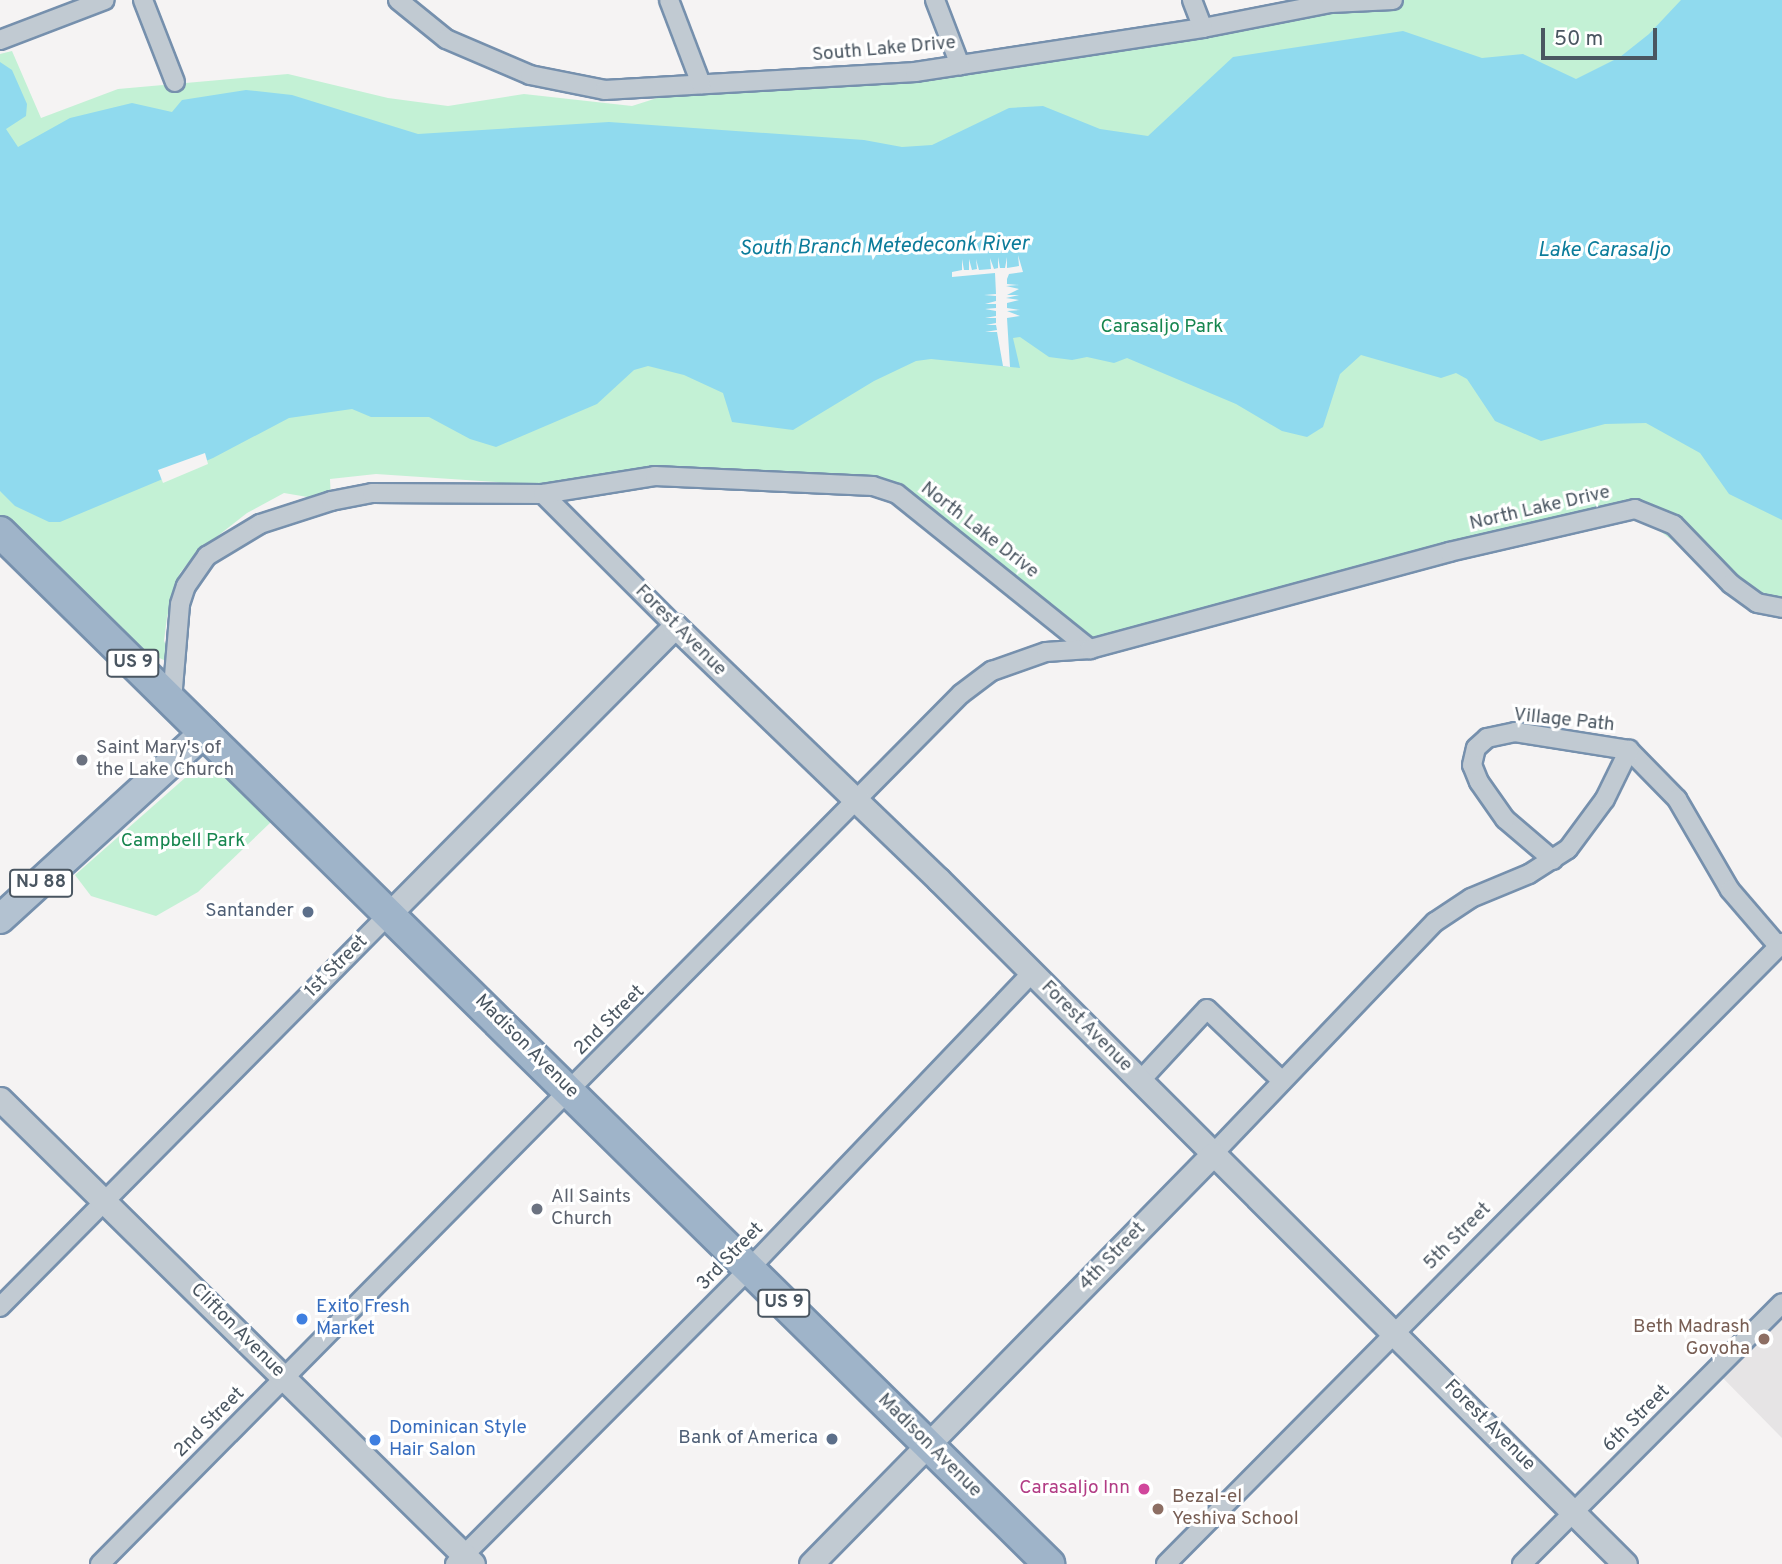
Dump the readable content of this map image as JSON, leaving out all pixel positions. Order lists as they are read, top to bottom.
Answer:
{
  "streets": {
    "highway": ["US 9", "Madison Avenue"],
    "main road": ["NJ 88"],
    "street": [
      "South Lake Drive",
      "North Lake Drive",
      "Forest Avenue",
      "Village Path",
      "1st Street",
      "2nd Street",
      "5th Street",
      "3rd Street",
      "4th Street",
      "Clifton Avenue",
      "6th Street"
    ]
  },
  "crossings": [
    ["North Lake Drive", "Forest Avenue"],
    ["North Lake Drive", "2nd Street"],
    ["North Lake Drive", "Madison Avenue"],
    ["Forest Avenue", "1st Street"],
    ["Forest Avenue", "2nd Street"],
    ["Forest Avenue", "5th Street"],
    ["Forest Avenue", "3rd Street"],
    ["Forest Avenue", "4th Street"],
    ["Forest Avenue", "6th Street"],
    ["Village Path", "5th Street"],
    ["Village Path", "4th Street"],
    ["NJ 88", "Madison Avenue"],
    ["1st Street", "Madison Avenue"],
    ["1st Street", "Clifton Avenue"],
    ["2nd Street", "Madison Avenue"],
    ["2nd Street", "Clifton Avenue"],
    ["Madison Avenue", "3rd Street"],
    ["Madison Avenue", "4th Street"],
    ["3rd Street", "Clifton Avenue"]
  ],
  "water": ["South Branch Metedeconk River", "Lake Carasaljo"],
  "parks": ["Carasaljo Park", "Campbell Park"],
  "places": [
    "Saint Mary's of the Lake Church",
    "Santander",
    "All Saints Church",
    "Exito Fresh Market",
    "Beth Madrash Govoha",
    "Bank of America",
    "Dominican Style Hair Salon",
    "Carasaljo Inn",
    "Bezal-el Yeshiva School"
  ],
  "scale_bar": "50 m"
}
